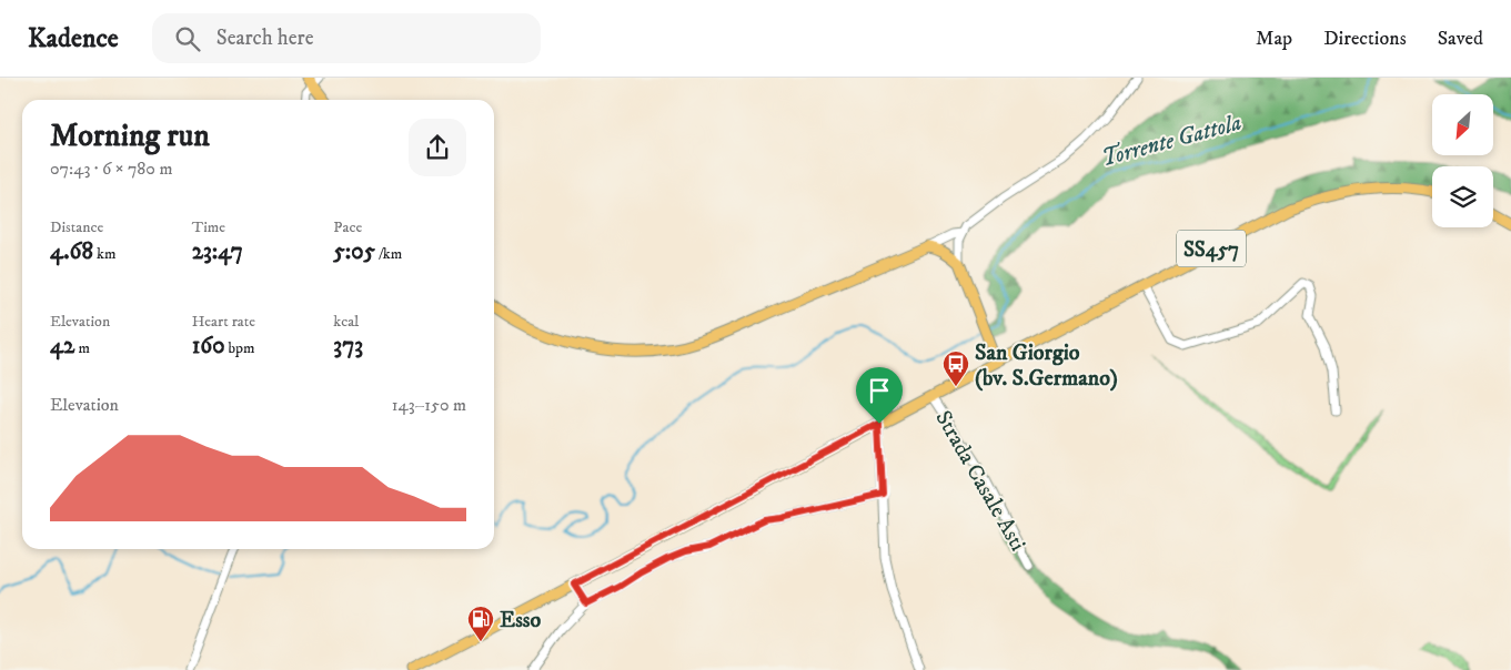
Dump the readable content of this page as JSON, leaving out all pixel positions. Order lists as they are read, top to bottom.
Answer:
{
  "streets": {
    "main road": ["SS457"],
    "street": ["Strada Casale Asti"]
  },
  "crossings": [
    ["SS457", "Strada Casale Asti"]
  ],
  "water": ["Torrente Gattola"],
  "places": {
    "bus stop": ["San Giorgio (bv. S.Germano)"],
    "fuel station": ["Esso"]
  },
  "north": "bottom left",
  "page": {
    "header": "Kadence",
    "search": "Search here",
    "nav": ["Map", "Directions", "Saved"],
    "heading": ["Morning run", "07:43 · 6 × 780 m"],
    "stats": [
      ["Distance", "4.68 km"],
      ["Time", "23:47"],
      ["Pace", "5:05 /km"],
      ["Elevation", "42 m"],
      ["Heart rate", "160 bpm"],
      ["kcal", "373"]
    ],
    "chart": ["Elevation", "143–150 m"]
  }
}
